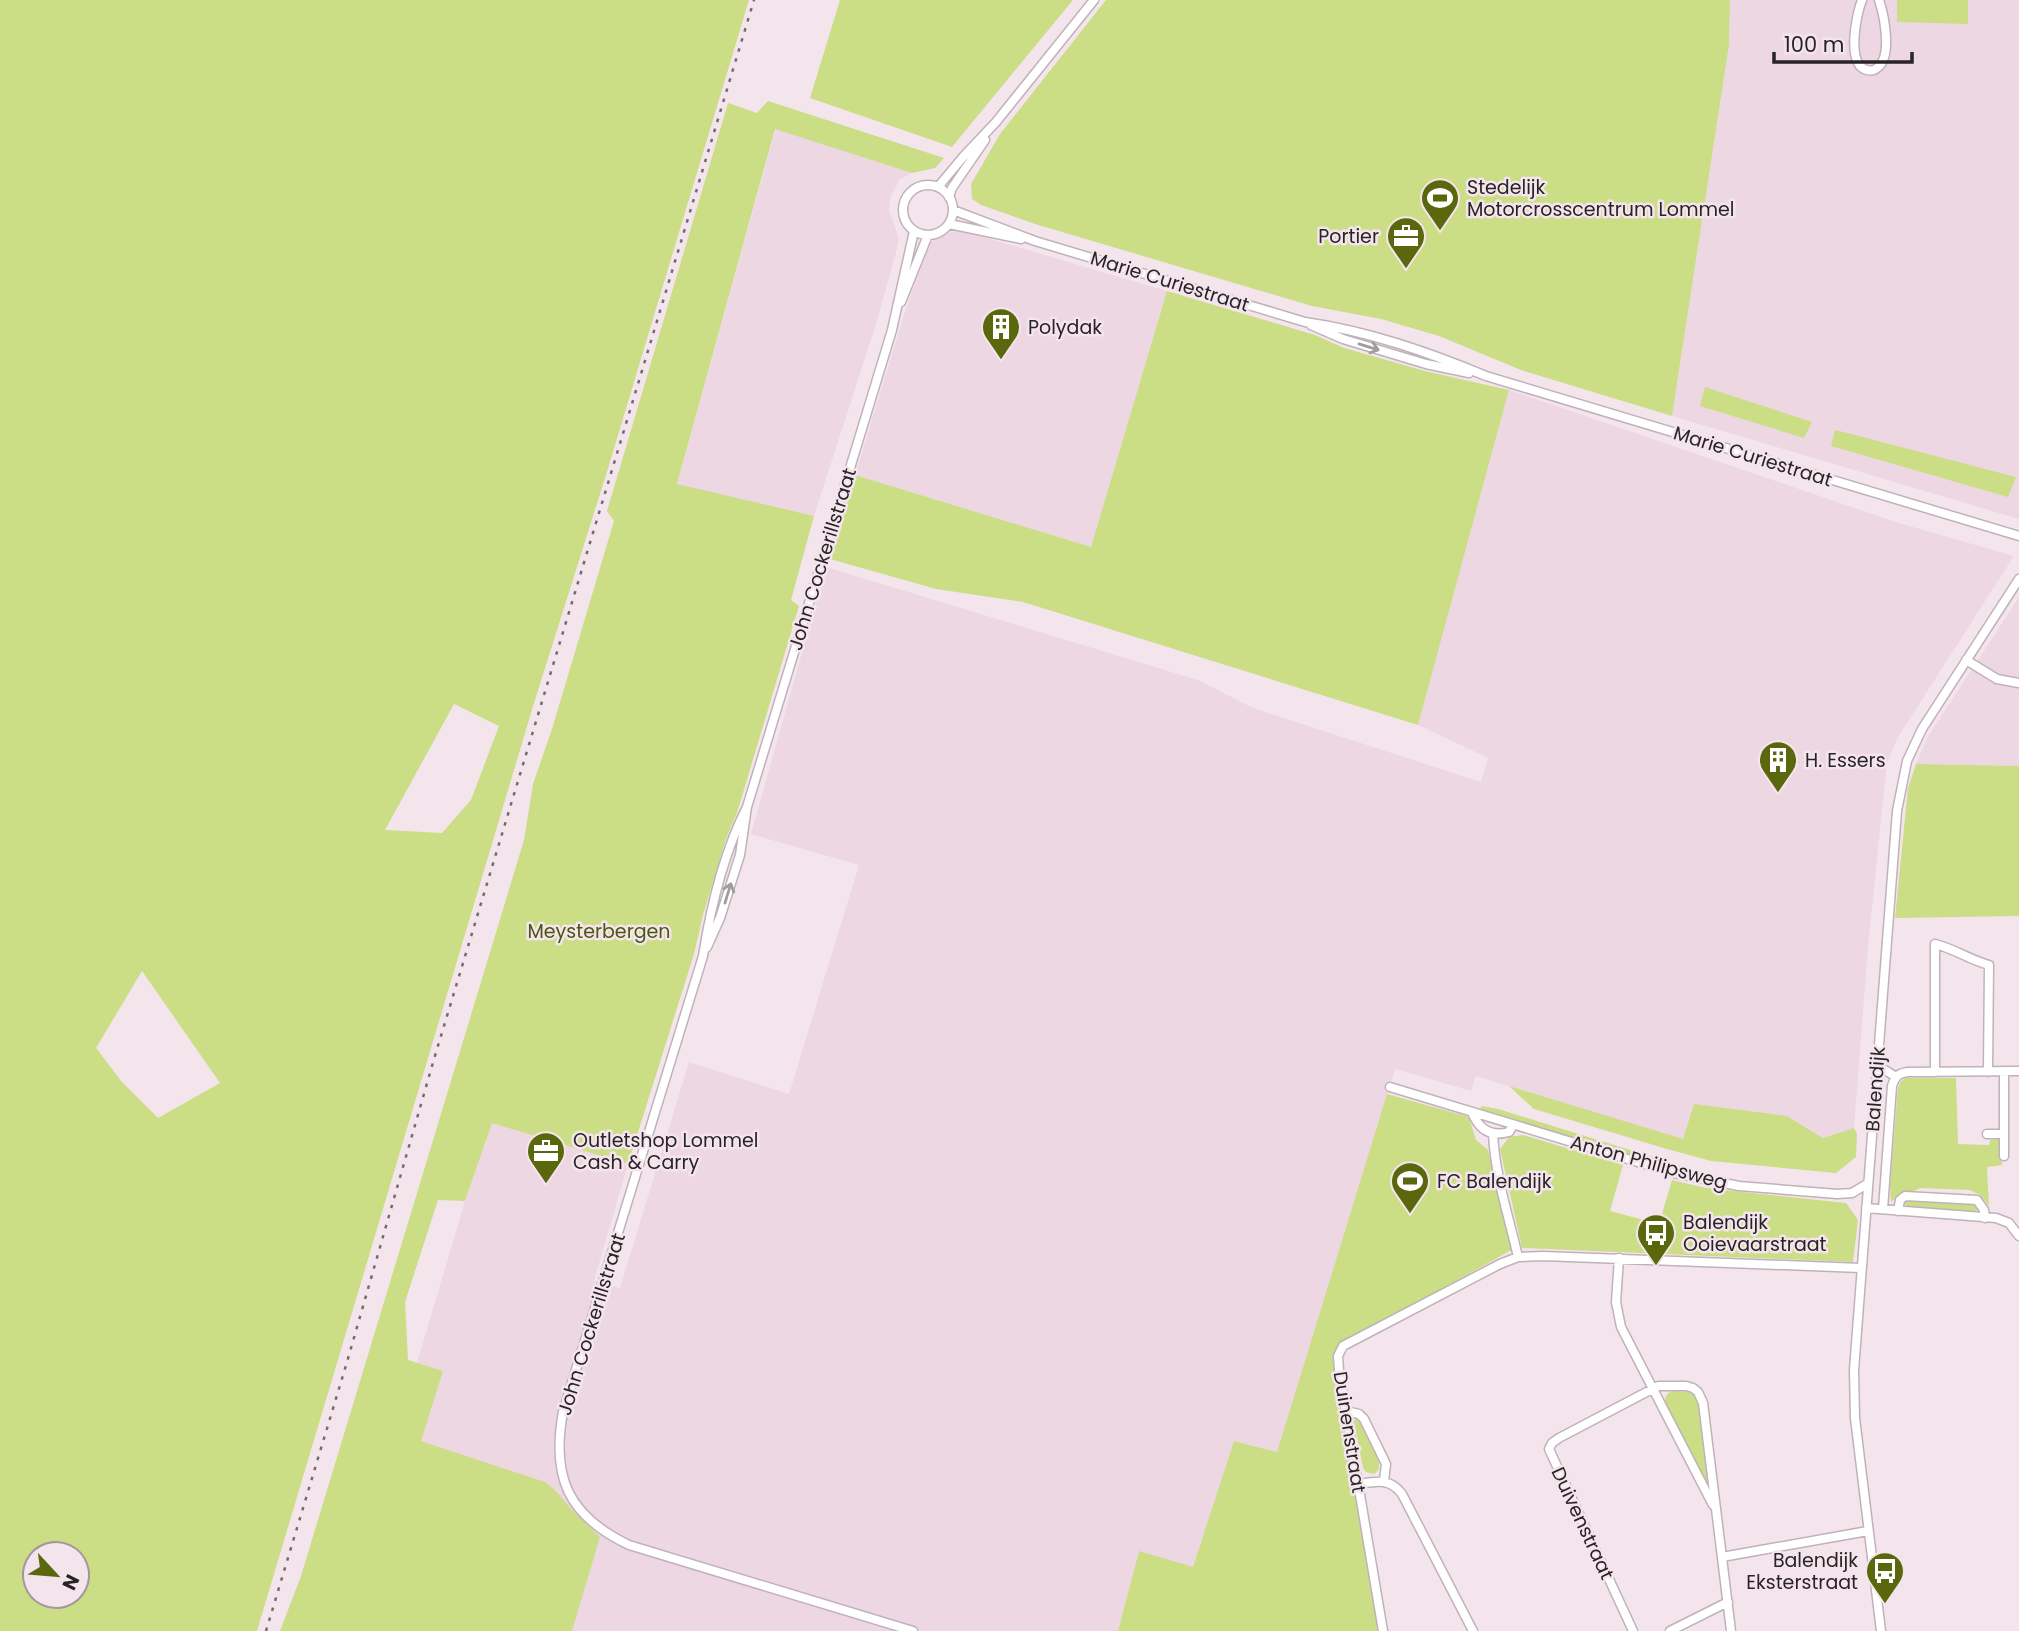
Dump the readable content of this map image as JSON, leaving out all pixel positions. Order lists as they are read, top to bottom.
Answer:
{
  "streets": {
    "street": [
      "Marie Curiestraat",
      "John Cockerillstraat",
      "Balendijk",
      "Anton Philipsweg",
      "Duinenstraat",
      "Duivenstraat"
    ]
  },
  "crossings": [
    ["Balendijk", "Anton Philipsweg"],
    ["Balendijk", "Duinenstraat"]
  ],
  "parks": ["Meysterbergen"],
  "places": {
    "sports": ["Stedelijk Motorcrosscentrum Lommel", "FC Balendijk"],
    "office": ["Portier", "Outletshop Lommel Cash & Carry"],
    "building": ["Polydak", "H. Essers"],
    "bus stop": ["Balendijk Ooievaarstraat", "Balendijk Eksterstraat"]
  },
  "scale_bar": "100 m",
  "north": "bottom right"
}
